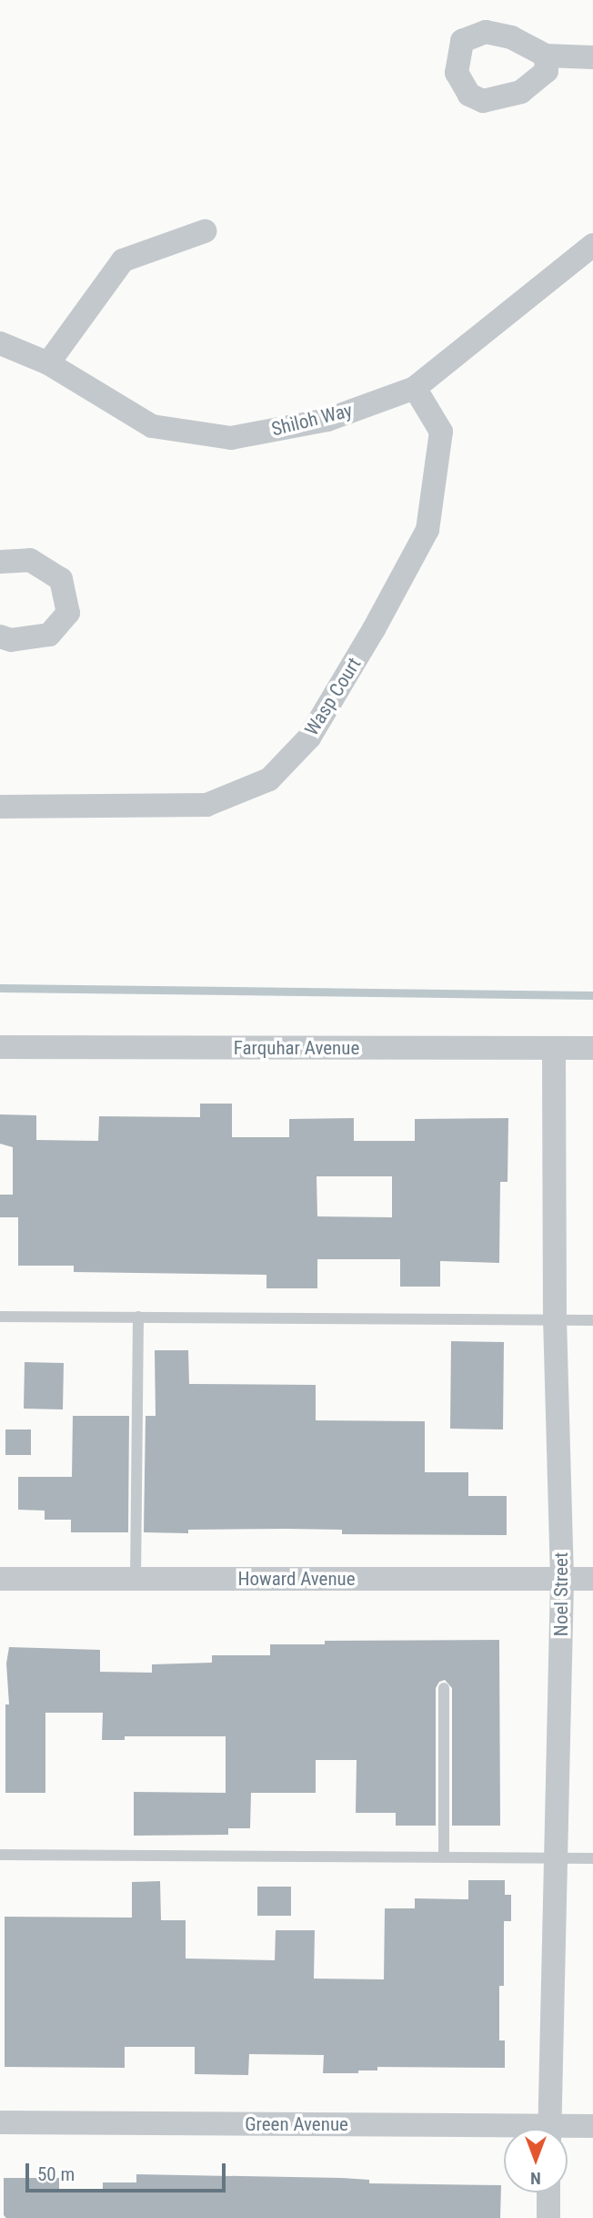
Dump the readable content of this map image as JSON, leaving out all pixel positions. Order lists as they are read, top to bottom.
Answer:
{
  "streets": {
    "street": [
      "Shiloh Way",
      "Wasp Court",
      "Farquhar Avenue",
      "Howard Avenue",
      "Noel Street",
      "Green Avenue"
    ]
  },
  "crossings": [
    ["Shiloh Way", "Wasp Court"],
    ["Farquhar Avenue", "Noel Street"],
    ["Howard Avenue", "Noel Street"]
  ],
  "scale_bar": "50 m",
  "north": "bottom"
}
